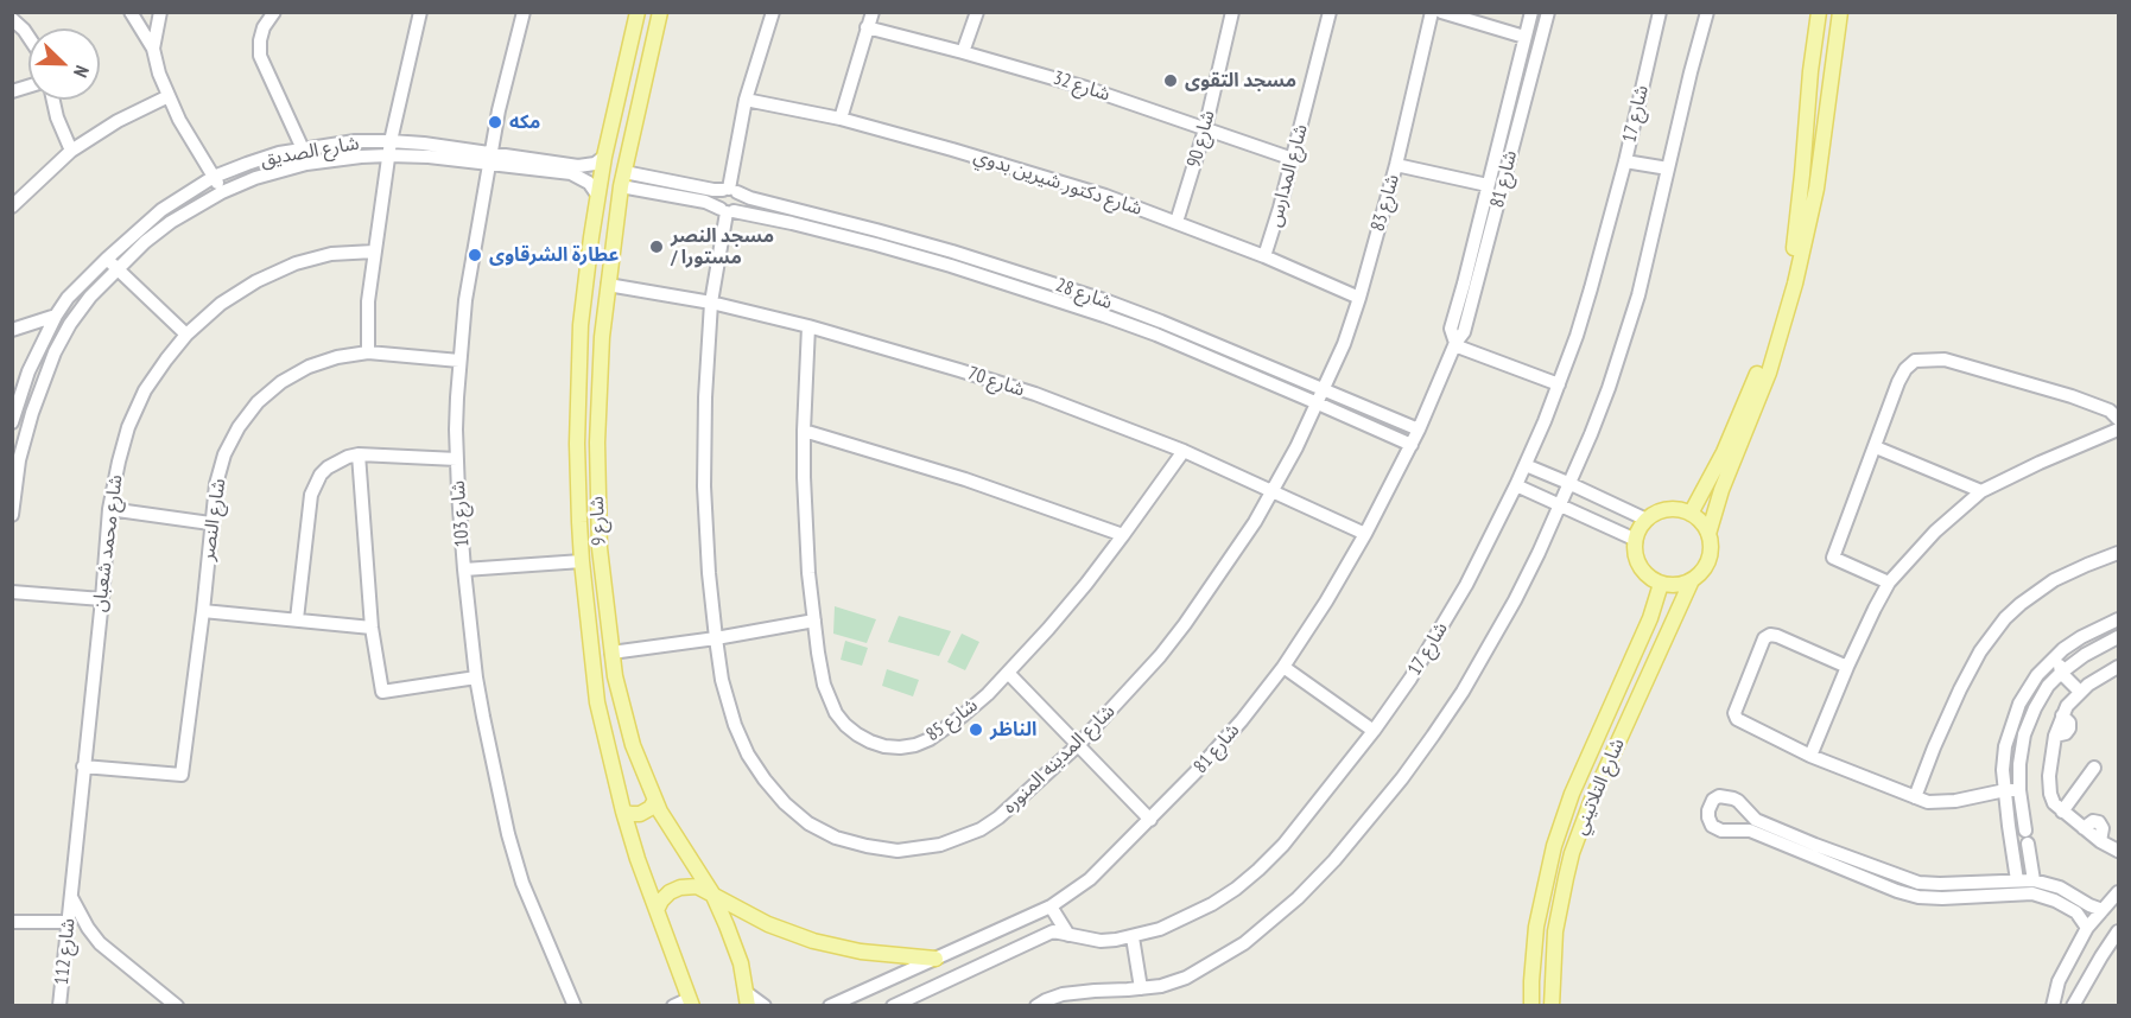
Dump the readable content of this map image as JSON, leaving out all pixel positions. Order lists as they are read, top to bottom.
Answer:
{
  "streets": {
    "main road": ["شارع 9", "شارع التلاتيني"],
    "street": [
      "شارع 32",
      "شارع 17",
      "شارع 90",
      "شارع الصديق",
      "شارع المدارس",
      "شارع 81",
      "شارع دكتور شيرين بدوي",
      "شارع 83",
      "شارع 28",
      "شارع 70",
      "شارع 103",
      "شارع النصر",
      "شارع محمد شعبان",
      "شارع 85",
      "شارع المدينه المنوره",
      "شارع 112"
    ]
  },
  "crossings": [
    ["شارع 32", "شارع 90"],
    ["شارع 32", "شارع المدارس"],
    ["شارع 90", "شارع دكتور شيرين بدوي"],
    ["شارع الصديق", "شارع 103"],
    ["شارع الصديق", "شارع 9"],
    ["شارع المدارس", "شارع دكتور شيرين بدوي"],
    ["شارع 81", "شارع 28"],
    ["شارع 81", "شارع 70"],
    ["شارع دكتور شيرين بدوي", "شارع 83"],
    ["شارع 83", "شارع 28"],
    ["شارع 83", "شارع المدينه المنوره"],
    ["شارع 28", "شارع 9"],
    ["شارع 28", "شارع المدينه المنوره"],
    ["شارع 70", "شارع 9"],
    ["شارع 70", "شارع 85"],
    ["شارع 70", "شارع المدينه المنوره"],
    ["شارع 103", "شارع النصر"],
    ["شارع النصر", "شارع محمد شعبان"],
    ["شارع محمد شعبان", "شارع 112"]
  ],
  "places": [
    "مسجد التقوى",
    "مكه",
    "مسجد النصر / مستورا",
    "عطارة الشرقاوى",
    "الناظر"
  ],
  "north": "bottom right"
}
